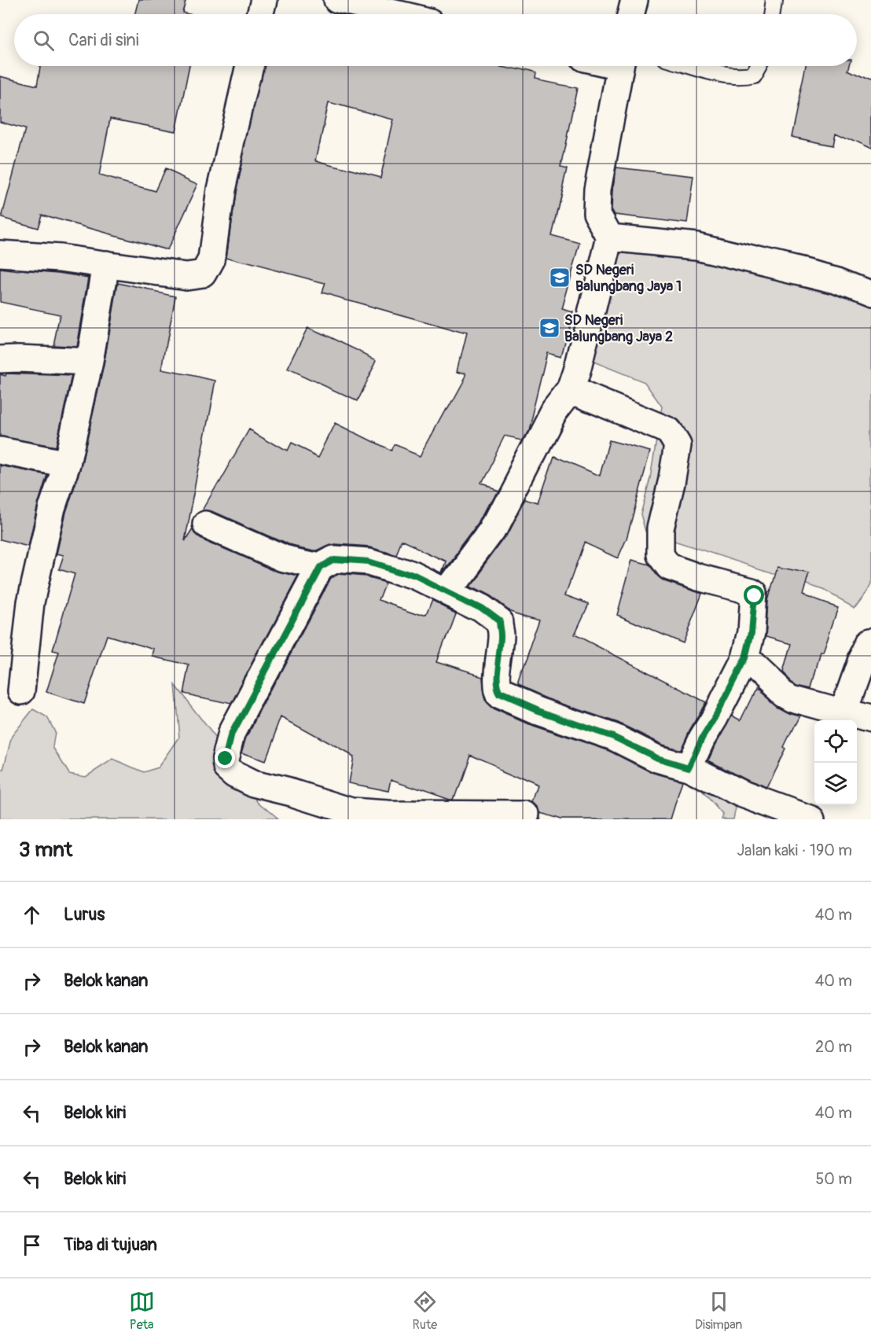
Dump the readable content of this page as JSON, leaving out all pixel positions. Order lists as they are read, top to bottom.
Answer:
{
  "places": {
    "school or university": ["SD Negeri Balungbang Jaya 1", "SD Negeri Balungbang Jaya 2"]
  },
  "page": {
    "search": "Cari di sini",
    "heading": ["3 mnt", "Jalan kaki · 190 m"],
    "list": [
      ["Lurus", "40 m"],
      ["Belok kanan", "40 m"],
      ["Belok kanan", "20 m"],
      ["Belok kiri", "40 m"],
      ["Belok kiri", "50 m"],
      "Tiba di tujuan"
    ],
    "nav": ["Peta", "Rute", "Disimpan"]
  }
}
